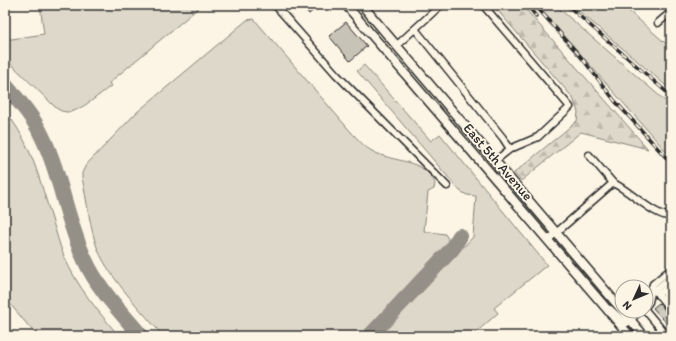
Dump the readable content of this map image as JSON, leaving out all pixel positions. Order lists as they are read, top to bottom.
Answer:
{
  "streets": {
    "main road": ["East 5th Avenue"]
  },
  "north": "bottom left"
}
